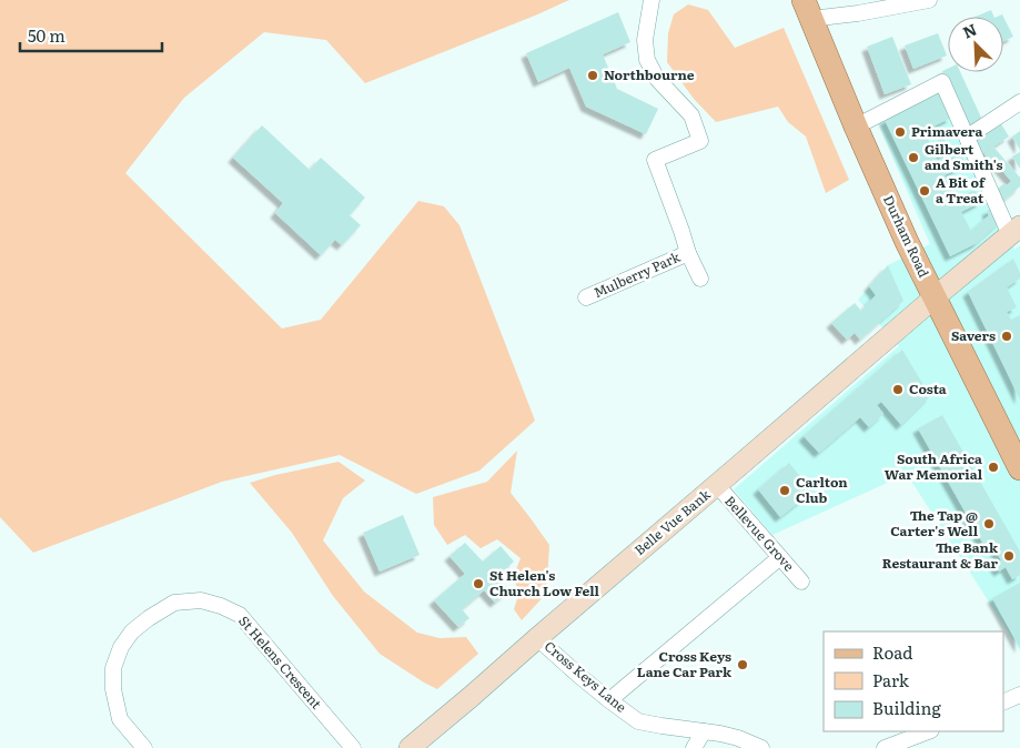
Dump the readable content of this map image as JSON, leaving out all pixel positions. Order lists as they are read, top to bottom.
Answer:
{
  "streets": {
    "main road": ["Durham Road"],
    "street": [
      "Mulberry Park",
      "Belle Vue Bank",
      "Bellevue Grove",
      "St Helens Crescent",
      "Cross Keys Lane"
    ]
  },
  "crossings": [
    ["Durham Road", "Belle Vue Bank"],
    ["Belle Vue Bank", "Bellevue Grove"],
    ["Belle Vue Bank", "Cross Keys Lane"]
  ],
  "places": [
    "Northbourne",
    "Primavera",
    "Gilbert and Smith's",
    "A Bit of a Treat",
    "Savers",
    "Costa",
    "South Africa War Memorial",
    "Carlton Club",
    "The Tap @ Carter's Well",
    "The Bank Restaurant & Bar",
    "St Helen's Church Low Fell",
    "Cross Keys Lane Car Park"
  ],
  "legend": ["Road", "Park", "Building"],
  "scale_bar": "50 m",
  "north": "top left"
}
